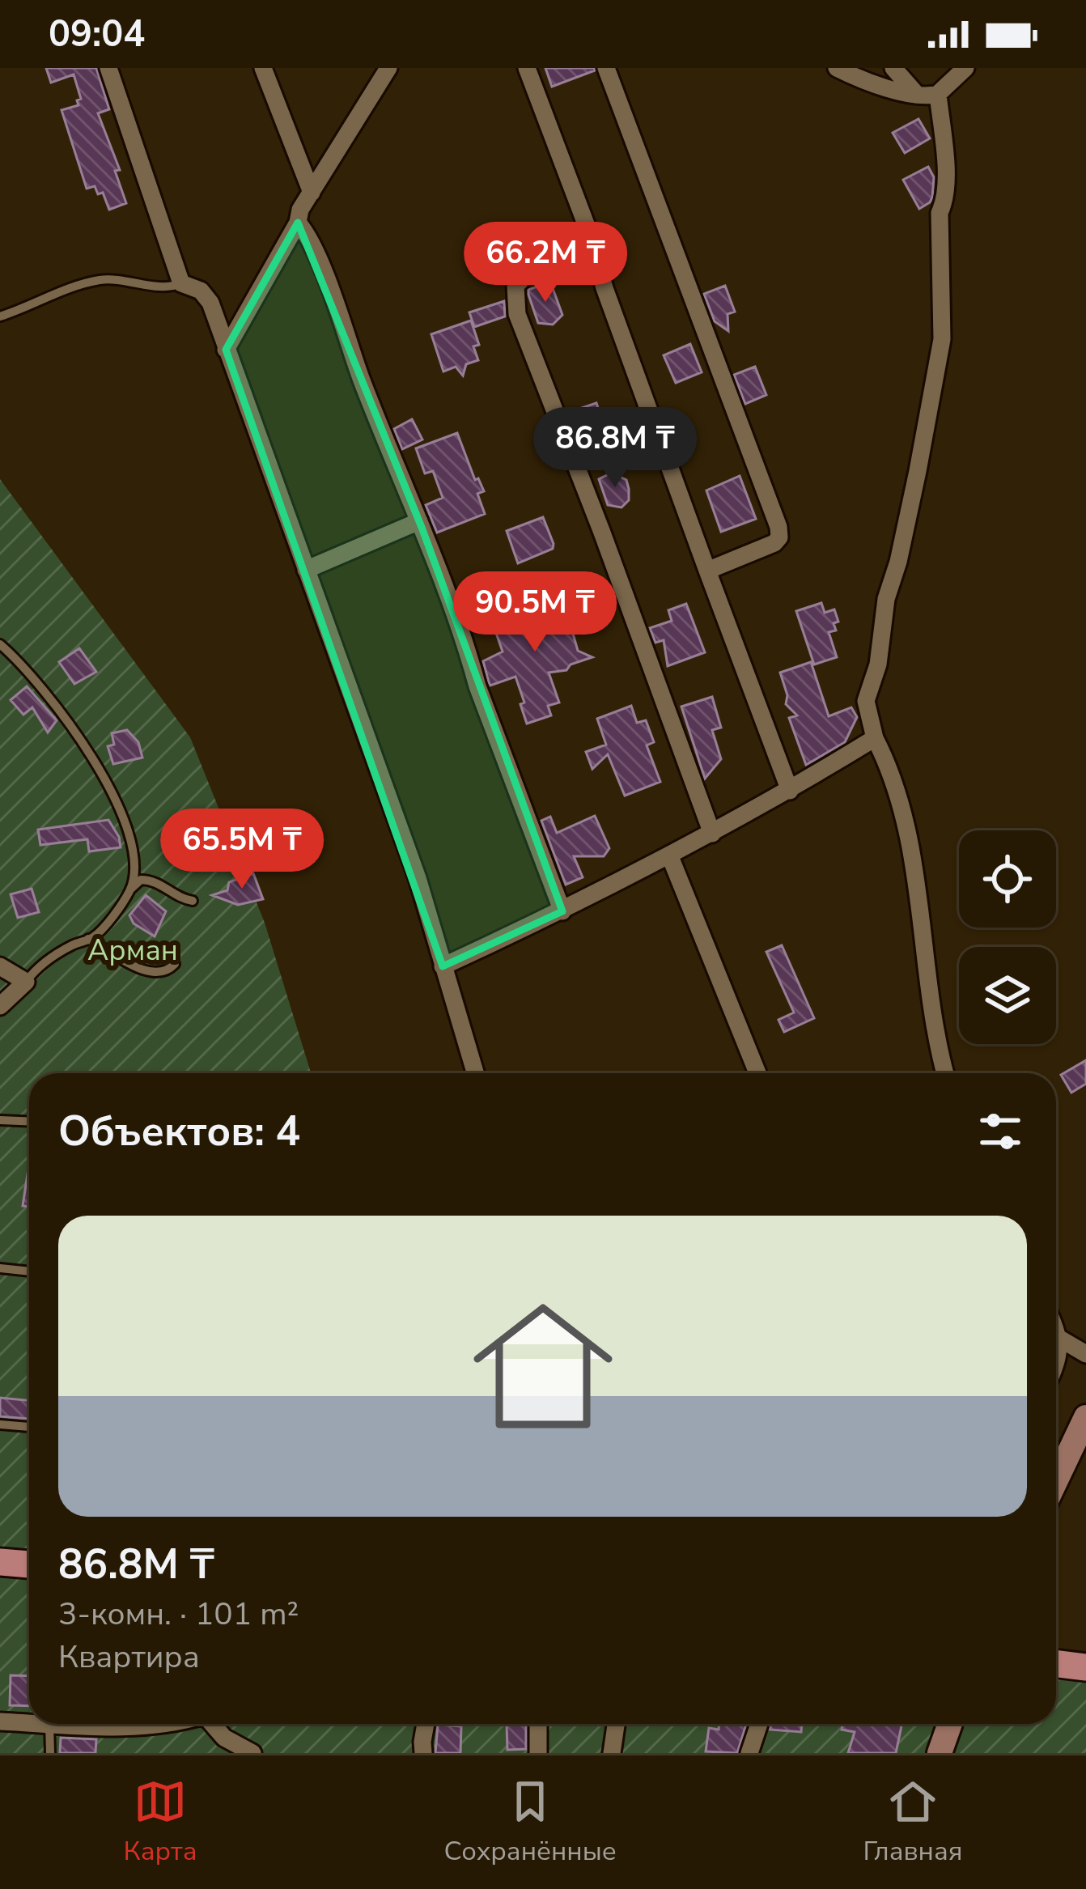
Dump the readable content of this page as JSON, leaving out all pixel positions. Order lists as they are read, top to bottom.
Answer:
{
  "parks": ["Арман"],
  "page": {
    "status": "09:04",
    "price": [
      "66.2M ₸",
      "86.8M ₸",
      "90.5M ₸",
      "65.5M ₸"
    ],
    "heading": "Объектов: 4",
    "list": [
      {
        "name": "86.8M ₸",
        "note": "3-комн. · 101 m² · Квартира"
      }
    ],
    "tabs": ["Карта", "Сохранённые", "Главная"]
  }
}
